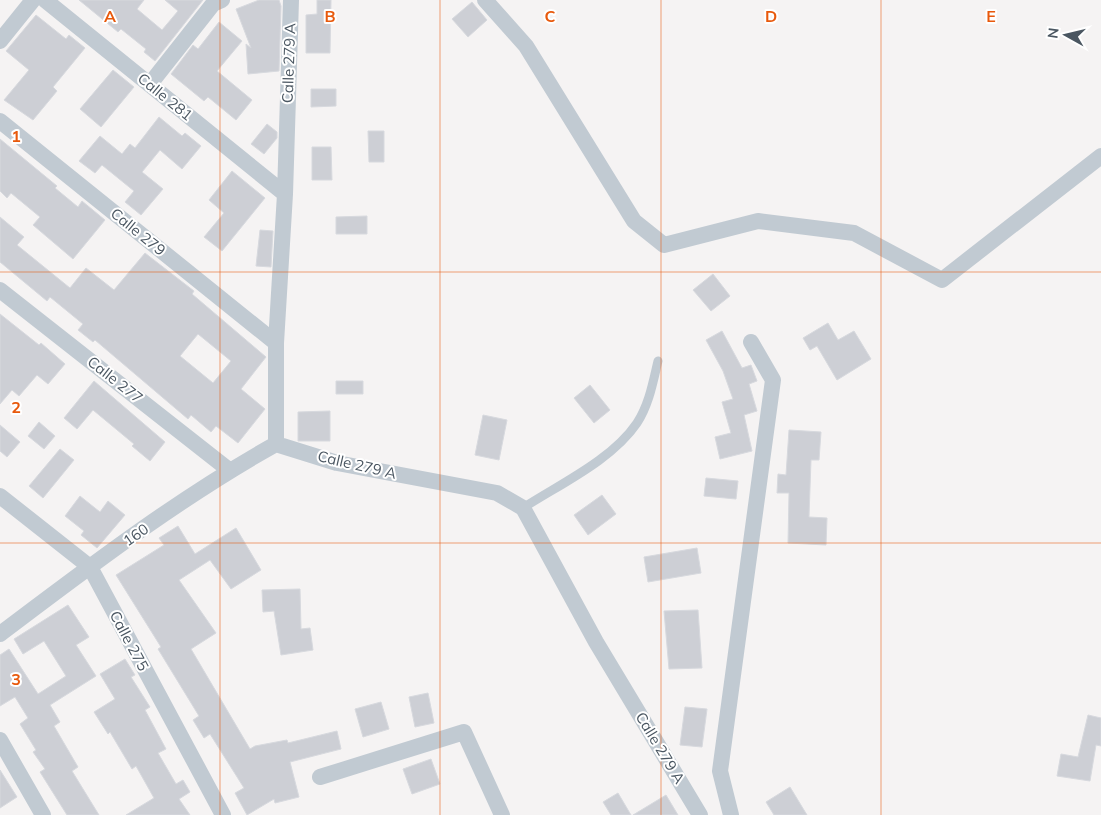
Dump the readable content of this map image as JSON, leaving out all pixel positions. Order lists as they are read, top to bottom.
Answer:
{
  "streets": {
    "street": [
      "Calle 279 A",
      "Calle 281",
      "Calle 279",
      "Calle 277",
      "160",
      "Calle 275"
    ]
  },
  "crossings": [
    ["Calle 279 A", "Calle 281"],
    ["Calle 279 A", "Calle 279"],
    ["Calle 279 A", "160"],
    ["Calle 277", "160"],
    ["160", "Calle 275"]
  ],
  "north": "left",
  "grid": {
    "columns": [
      "A",
      "B",
      "C",
      "D",
      "E"
    ],
    "rows": ["1", "2", "3"]
  }
}
